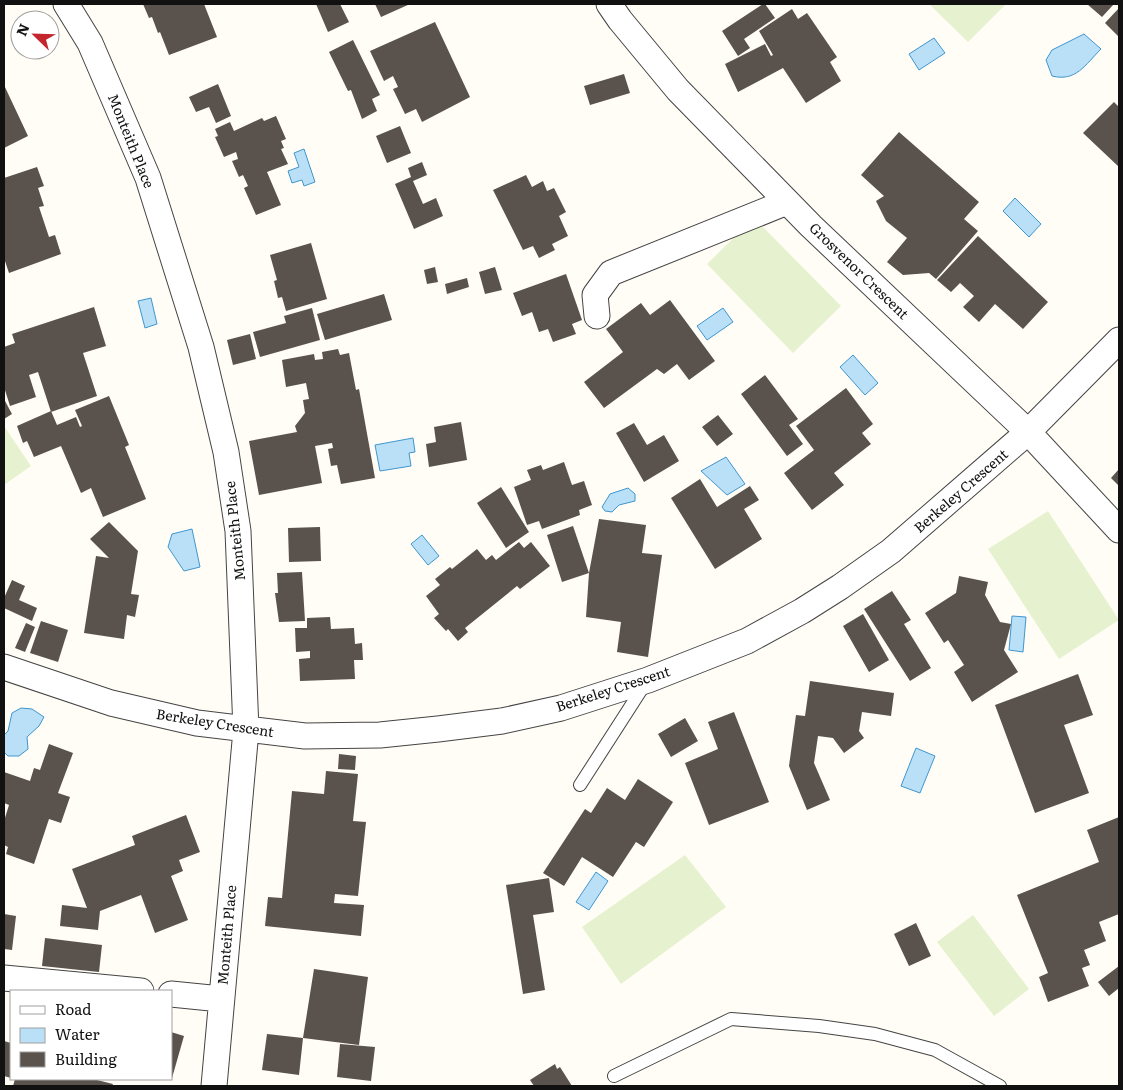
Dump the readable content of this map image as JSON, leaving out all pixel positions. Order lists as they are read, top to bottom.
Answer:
{
  "streets": {
    "street": ["Monteith Place", "Grosvenor Crescent", "Berkeley Crescent"]
  },
  "crossings": [
    ["Monteith Place", "Berkeley Crescent"],
    ["Grosvenor Crescent", "Berkeley Crescent"]
  ],
  "legend": ["Road", "Water", "Building"],
  "north": "top left"
}
